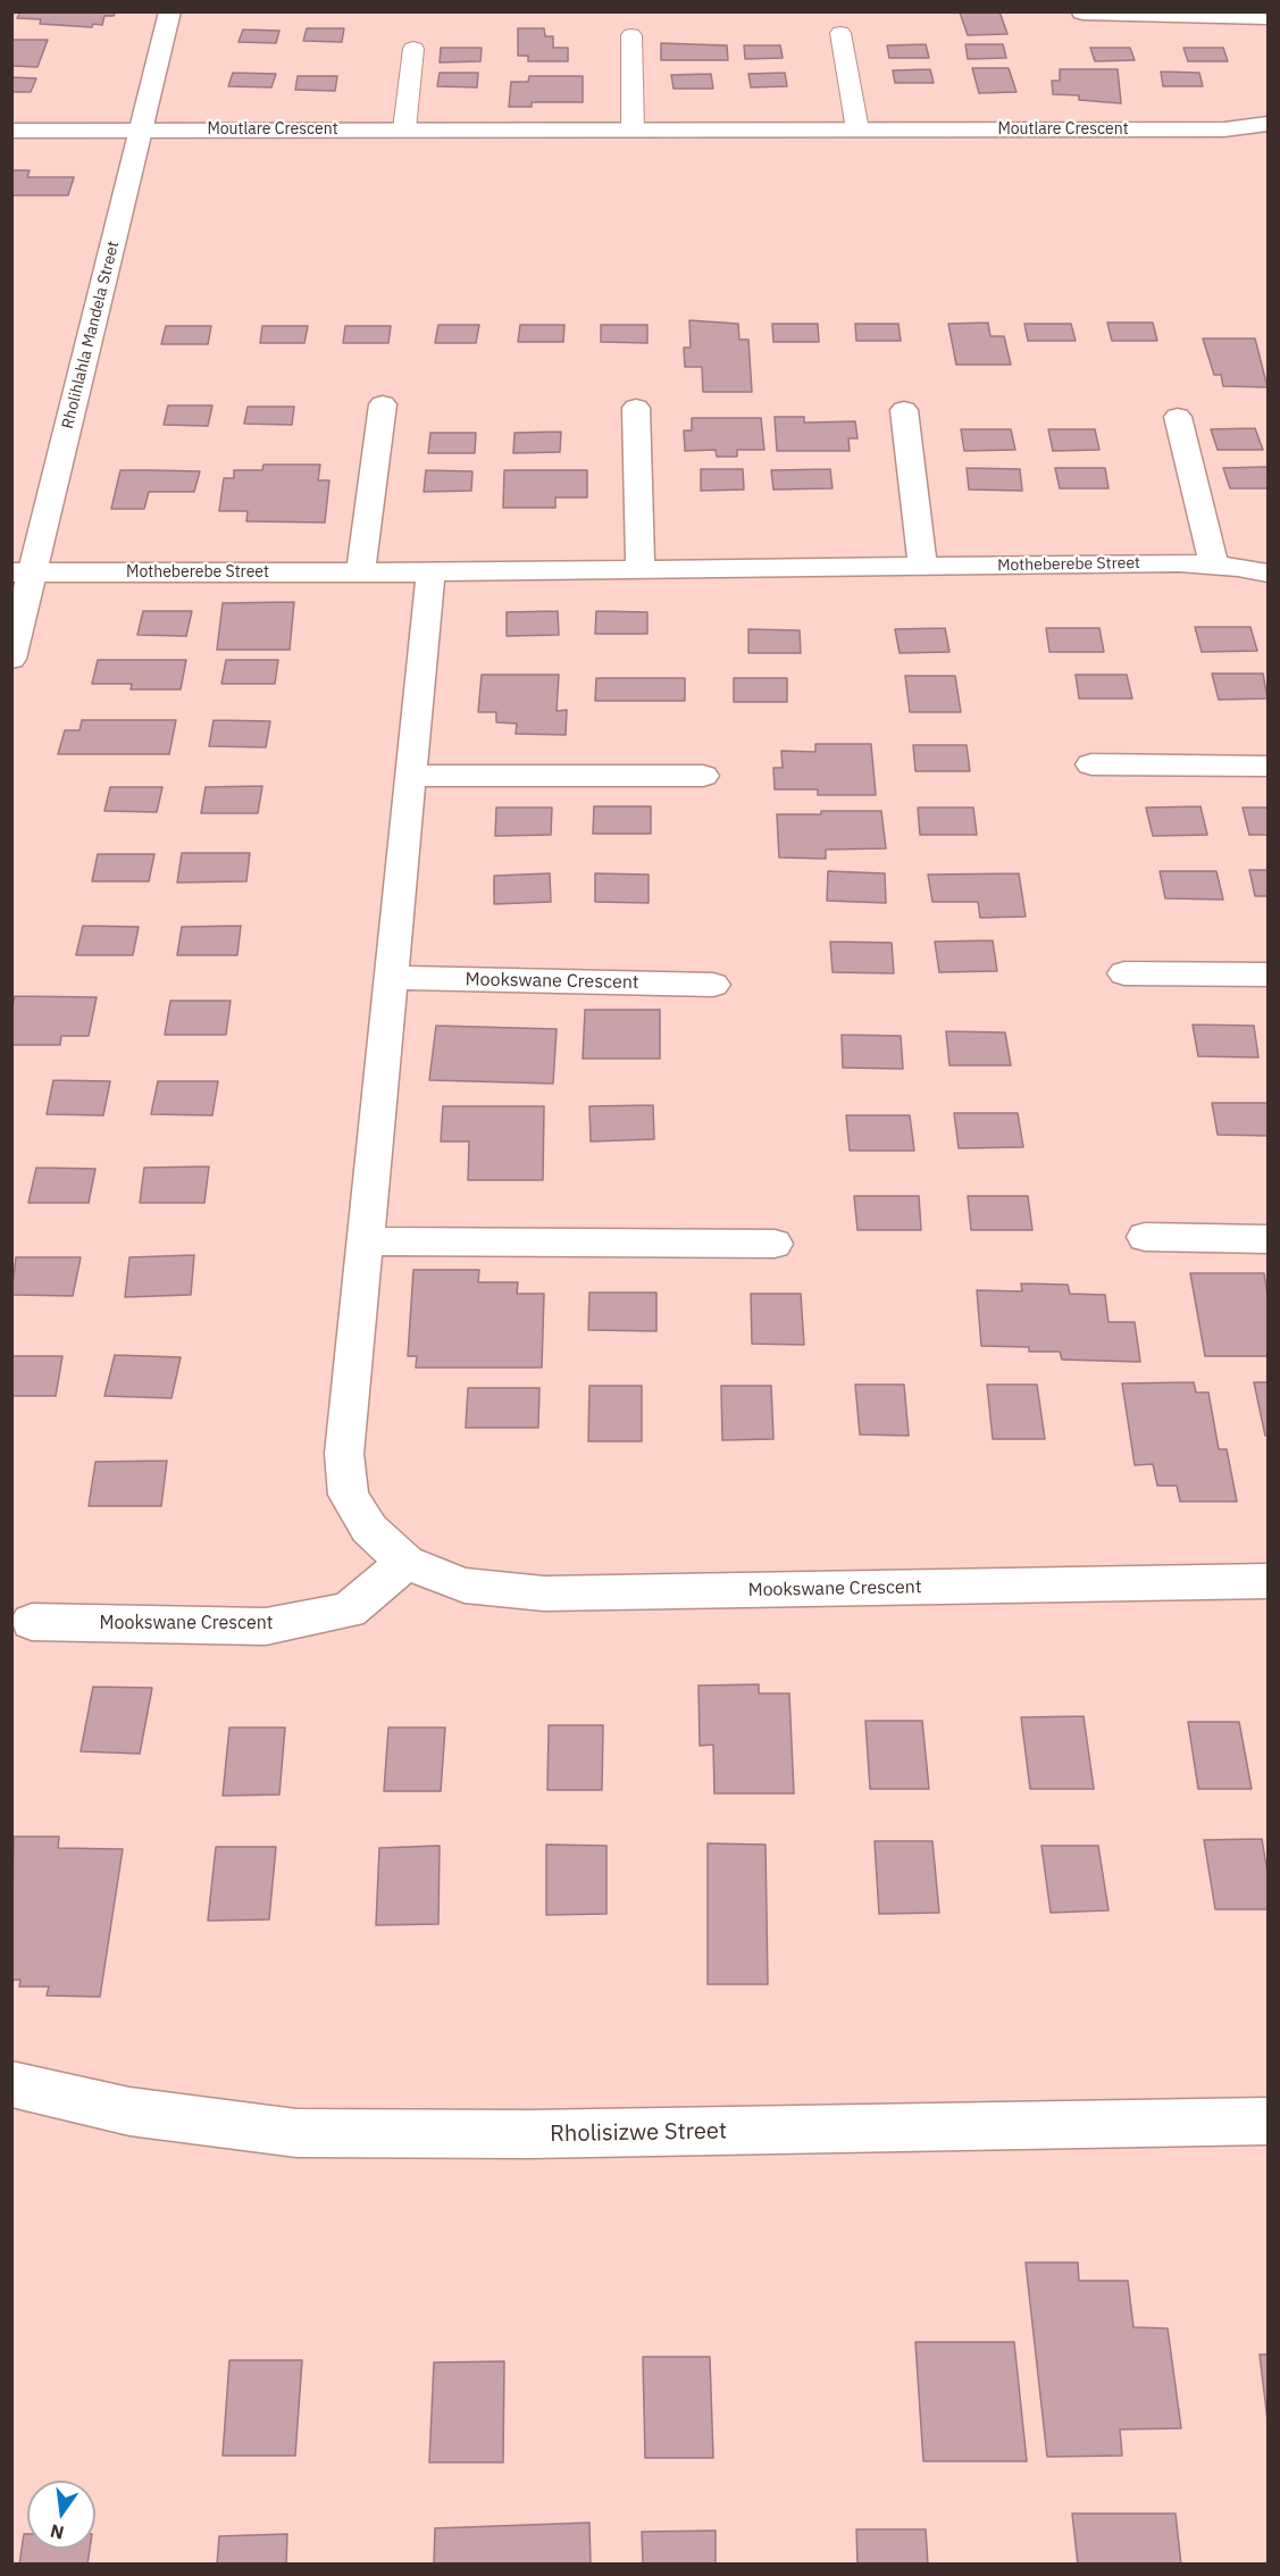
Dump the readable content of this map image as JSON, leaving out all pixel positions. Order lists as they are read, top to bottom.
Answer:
{
  "streets": {
    "street": [
      "Moutlare Crescent",
      "Rholihlahla Mandela Street",
      "Motheberebe Street",
      "Mookswane Crescent",
      "Rholisizwe Street"
    ]
  },
  "crossings": [
    ["Moutlare Crescent", "Rholihlahla Mandela Street"],
    ["Rholihlahla Mandela Street", "Motheberebe Street"],
    ["Motheberebe Street", "Mookswane Crescent"]
  ],
  "north": "bottom"
}
